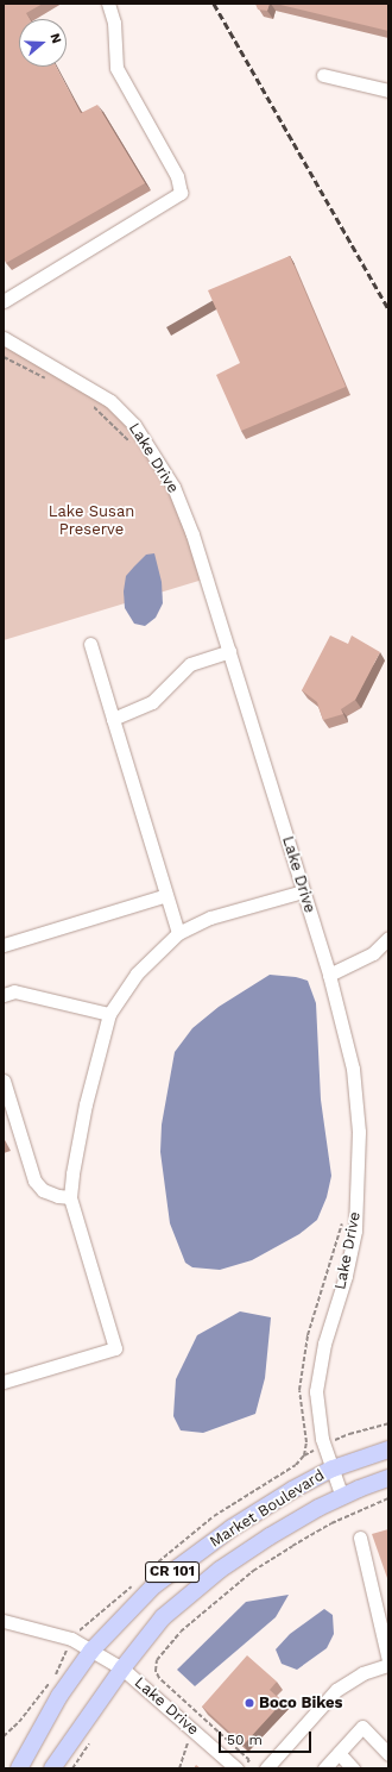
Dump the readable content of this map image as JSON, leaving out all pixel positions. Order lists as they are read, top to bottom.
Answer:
{
  "streets": {
    "main road": ["Market Boulevard", "CR 101"],
    "street": ["Lake Drive"]
  },
  "crossings": [
    ["Lake Drive", "Market Boulevard"]
  ],
  "parks": ["Lake Susan Preserve"],
  "places": ["Boco Bikes"],
  "scale_bar": "50 m",
  "north": "right"
}
